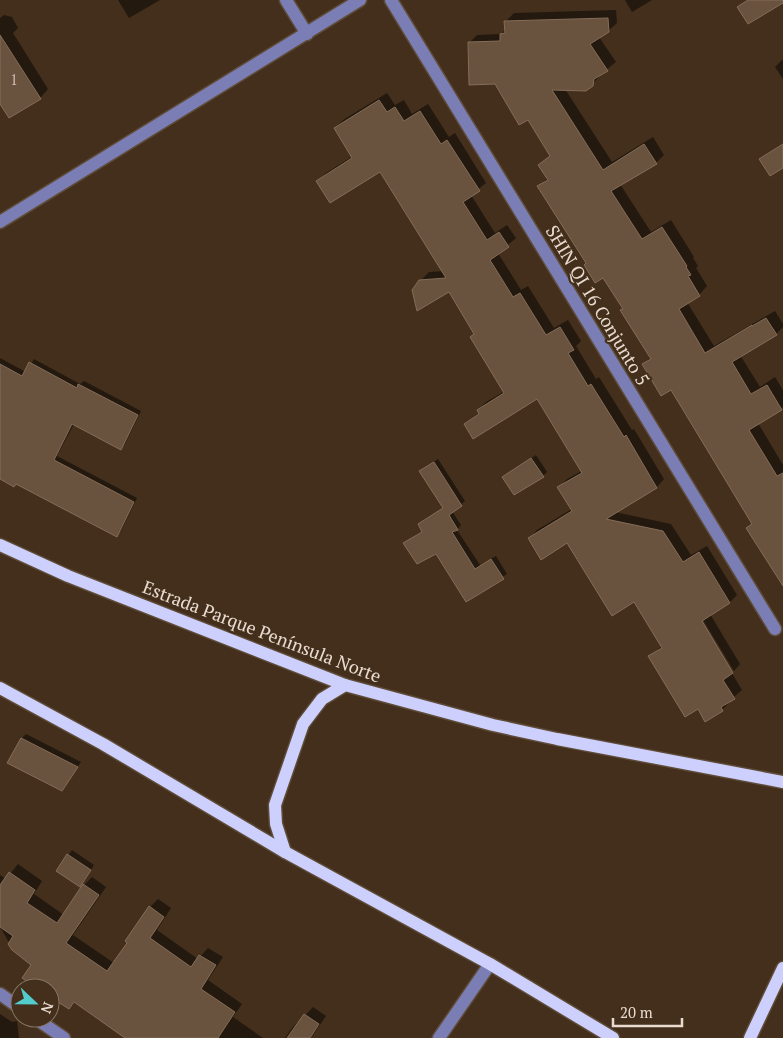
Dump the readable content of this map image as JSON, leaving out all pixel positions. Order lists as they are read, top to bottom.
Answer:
{
  "streets": {
    "main road": ["Estrada Parque Península Norte"],
    "street": ["SHIN QI 16 Conjunto 5"]
  },
  "house_numbers": ["1"],
  "scale_bar": "20 m",
  "north": "right"
}
